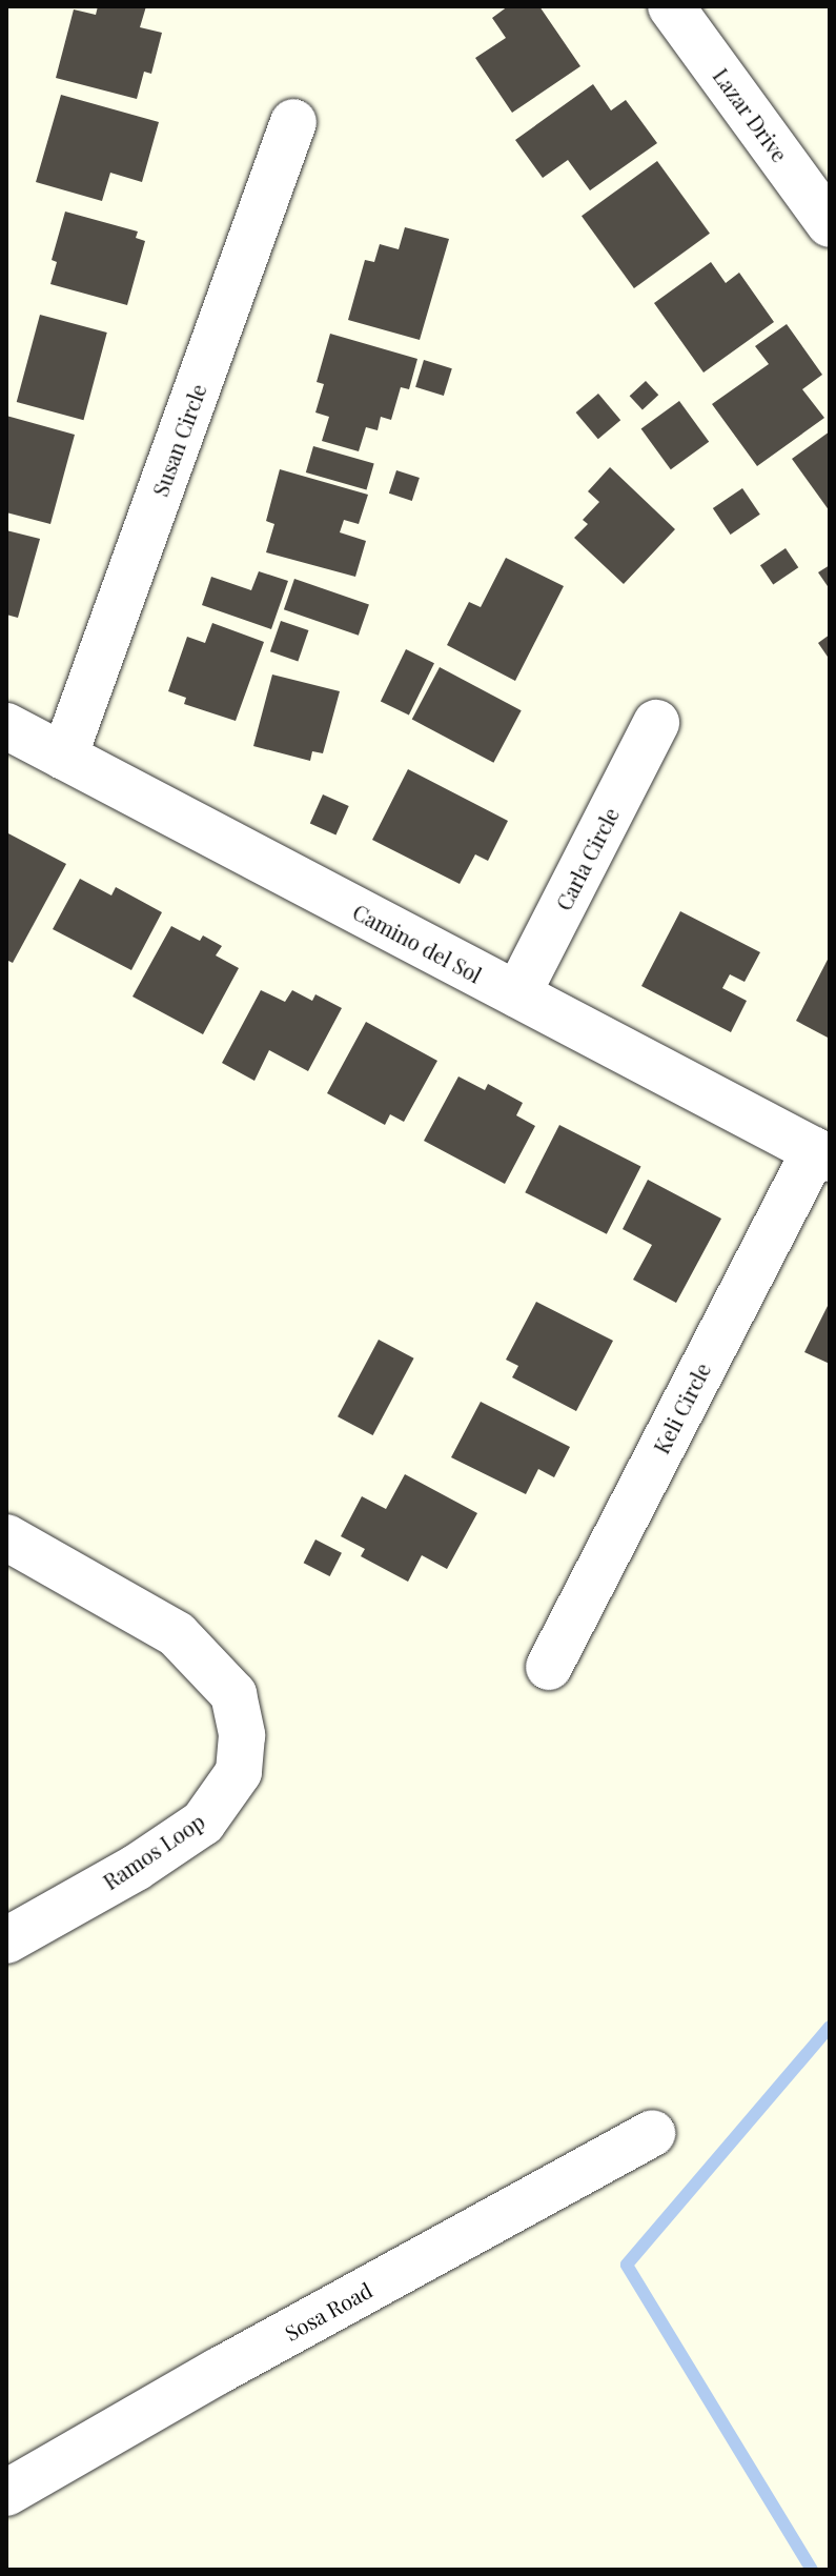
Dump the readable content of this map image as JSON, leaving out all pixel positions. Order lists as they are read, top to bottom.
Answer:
{
  "streets": {
    "street": [
      "Lazar Drive",
      "Susan Circle",
      "Carla Circle",
      "Camino del Sol",
      "Keli Circle",
      "Ramos Loop",
      "Sosa Road"
    ]
  },
  "crossings": [
    ["Susan Circle", "Camino del Sol"],
    ["Carla Circle", "Camino del Sol"],
    ["Camino del Sol", "Keli Circle"]
  ]
}
